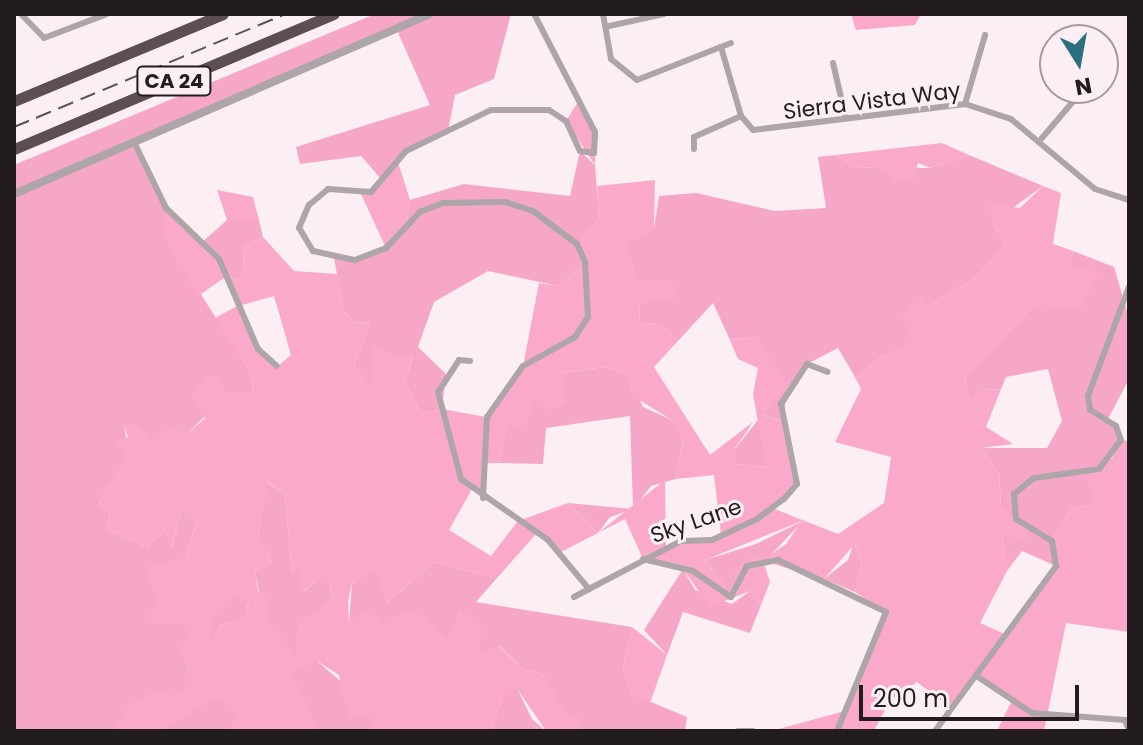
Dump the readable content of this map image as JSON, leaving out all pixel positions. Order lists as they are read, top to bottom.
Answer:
{
  "streets": {
    "highway": ["CA 24"],
    "street": ["Sierra Vista Way", "Sky Lane"]
  },
  "scale_bar": "200 m",
  "north": "bottom"
}
